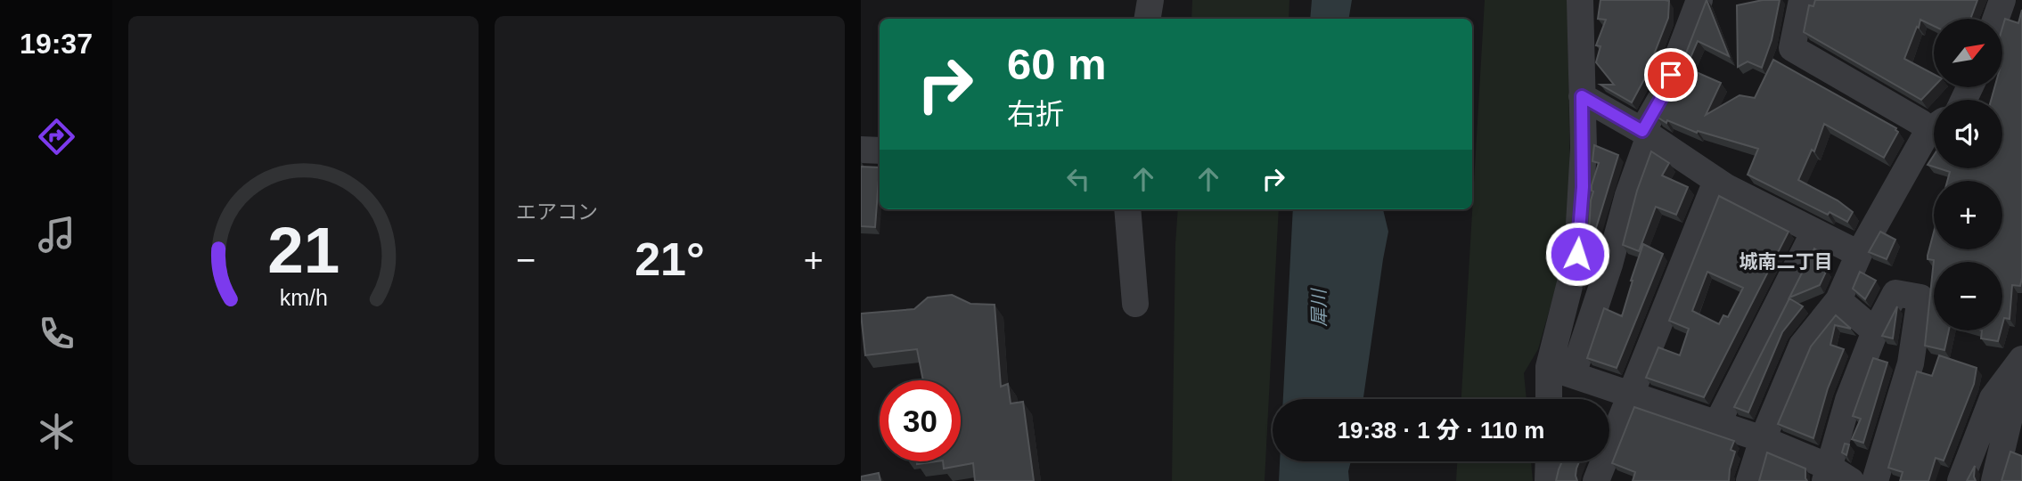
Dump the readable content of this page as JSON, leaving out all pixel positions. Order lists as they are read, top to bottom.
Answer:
{
  "districts": ["城南二丁目"],
  "water": ["犀川"],
  "north": "top right",
  "page": {
    "tabs": "19:37",
    "tile": "エアコン",
    "map_buttons": ["+", "−"],
    "turn": ["60 m", "右折"],
    "heat": ["−", "21°", "+"],
    "limit": "30",
    "trip": "19:38 · 1 分 · 110 m",
    "gauge": ["21", "km/h"]
  }
}
